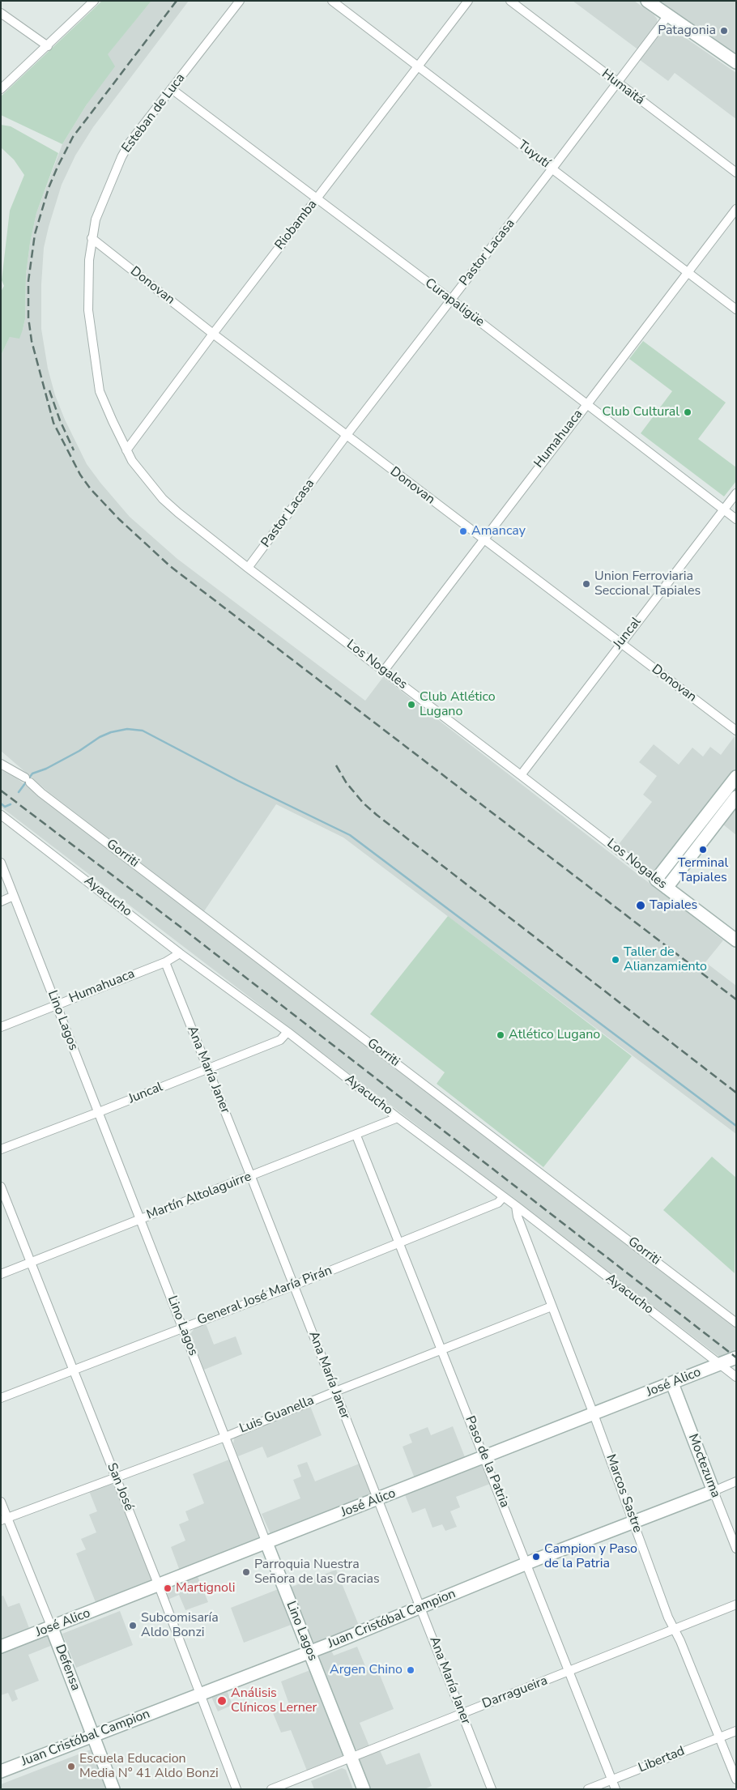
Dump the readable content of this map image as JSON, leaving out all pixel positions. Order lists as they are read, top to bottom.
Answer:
{
  "streets": {
    "street": [
      "Humaitá",
      "Esteban de Luca",
      "Tuyutí",
      "Riobamba",
      "Pastor Lacasa",
      "Donovan",
      "Curapaligüe",
      "Humahuaca",
      "Juncal",
      "Los Nogales",
      "Gorriti",
      "Ayacucho",
      "Lino Lagos",
      "Ana María Janer",
      "Martín Altolaguirre",
      "General José María Pirán",
      "José Alico",
      "Luis Guanella",
      "Paso de la Patria",
      "Moctezuma",
      "San José",
      "Marcos Sastre",
      "Juan Cristóbal Campion",
      "Defensa",
      "Darragueira",
      "Libertad"
    ]
  },
  "crossings": [
    ["Humaitá", "Pastor Lacasa"],
    ["Esteban de Luca", "Riobamba"],
    ["Esteban de Luca", "Donovan"],
    ["Esteban de Luca", "Curapaligüe"],
    ["Esteban de Luca", "Los Nogales"],
    ["Tuyutí", "Riobamba"],
    ["Tuyutí", "Pastor Lacasa"],
    ["Tuyutí", "Humahuaca"],
    ["Riobamba", "Donovan"],
    ["Riobamba", "Curapaligüe"],
    ["Riobamba", "Los Nogales"],
    ["Pastor Lacasa", "Donovan"],
    ["Pastor Lacasa", "Curapaligüe"],
    ["Pastor Lacasa", "Los Nogales"],
    ["Donovan", "Humahuaca"],
    ["Donovan", "Juncal"],
    ["Curapaligüe", "Humahuaca"],
    ["Curapaligüe", "Juncal"],
    ["Humahuaca", "Los Nogales"],
    ["Humahuaca", "Ayacucho"],
    ["Humahuaca", "Lino Lagos"],
    ["Humahuaca", "Ana María Janer"],
    ["Juncal", "Los Nogales"],
    ["Juncal", "Ayacucho"],
    ["Juncal", "Lino Lagos"],
    ["Juncal", "Ana María Janer"],
    ["Ayacucho", "Martín Altolaguirre"],
    ["Ayacucho", "General José María Pirán"],
    ["Ayacucho", "José Alico"],
    ["Ayacucho", "Marcos Sastre"],
    ["Lino Lagos", "Martín Altolaguirre"],
    ["Lino Lagos", "General José María Pirán"],
    ["Lino Lagos", "José Alico"],
    ["Lino Lagos", "Luis Guanella"],
    ["Lino Lagos", "Juan Cristóbal Campion"],
    ["Lino Lagos", "Darragueira"],
    ["Ana María Janer", "Martín Altolaguirre"],
    ["Ana María Janer", "General José María Pirán"],
    ["Ana María Janer", "José Alico"],
    ["Ana María Janer", "Luis Guanella"],
    ["Ana María Janer", "Juan Cristóbal Campion"],
    ["Ana María Janer", "Darragueira"],
    ["Martín Altolaguirre", "Paso de la Patria"],
    ["Martín Altolaguirre", "San José"],
    ["General José María Pirán", "Paso de la Patria"],
    ["General José María Pirán", "San José"],
    ["José Alico", "Paso de la Patria"],
    ["José Alico", "Moctezuma"],
    ["José Alico", "San José"],
    ["José Alico", "Marcos Sastre"],
    ["José Alico", "Defensa"],
    ["Luis Guanella", "Paso de la Patria"],
    ["Luis Guanella", "San José"],
    ["Luis Guanella", "Marcos Sastre"],
    ["Luis Guanella", "Defensa"],
    ["Paso de la Patria", "Juan Cristóbal Campion"],
    ["Paso de la Patria", "Darragueira"],
    ["Paso de la Patria", "Libertad"],
    ["Moctezuma", "Juan Cristóbal Campion"],
    ["San José", "Juan Cristóbal Campion"],
    ["Marcos Sastre", "Juan Cristóbal Campion"],
    ["Marcos Sastre", "Darragueira"],
    ["Marcos Sastre", "Libertad"],
    ["Juan Cristóbal Campion", "Defensa"]
  ],
  "places": [
    "Patagonia",
    "Club Cultural",
    "Amancay",
    "Union Ferroviaria Seccional Tapiales",
    "Club Atlético Lugano",
    "Terminal Tapiales",
    "Tapiales",
    "Taller de Alianzamiento",
    "Atlético Lugano",
    "Campion y Paso de la Patria",
    "Parroquia Nuestra Señora de las Gracias",
    "Martignoli",
    "Subcomisaría Aldo Bonzi",
    "Argen Chino",
    "Análisis Clínicos Lerner",
    "Escuela Educacion Media N° 41 Aldo Bonzi"
  ]
}
